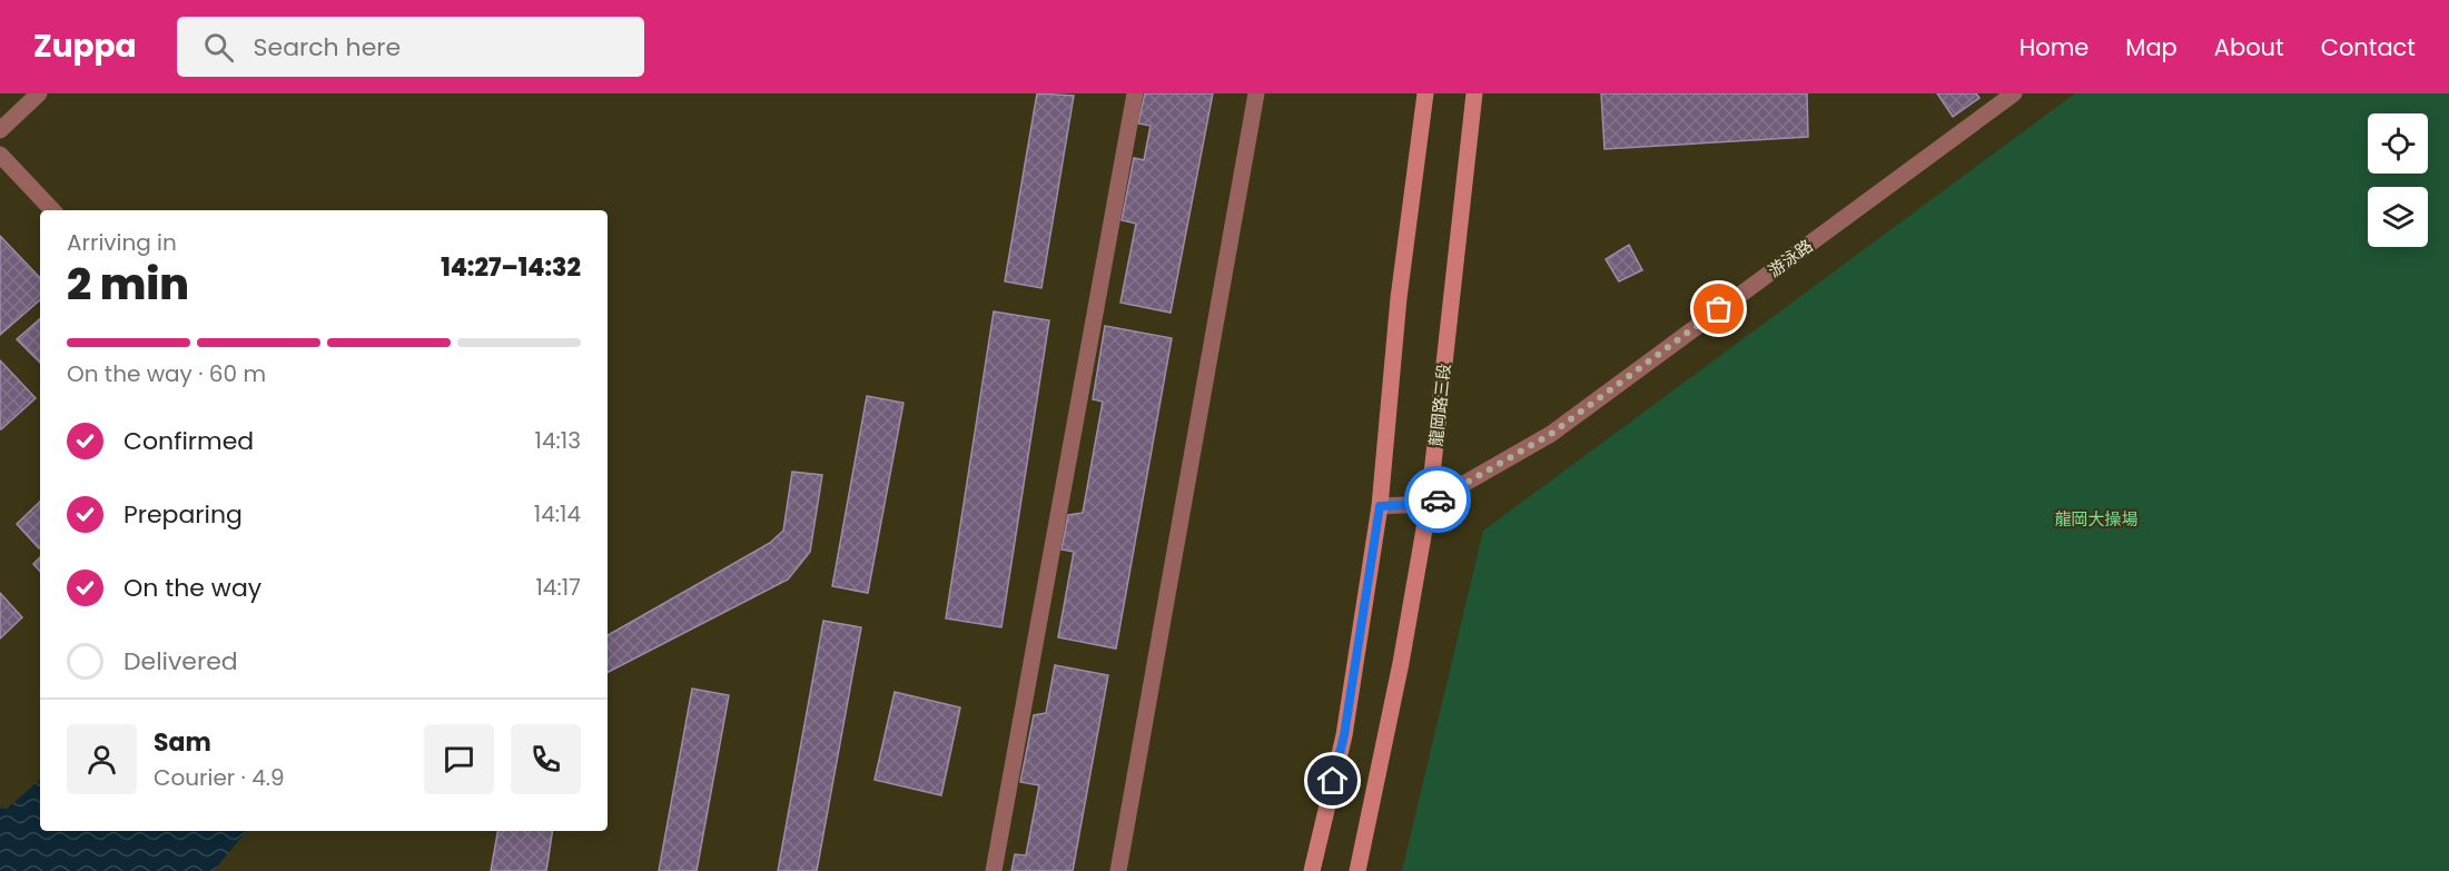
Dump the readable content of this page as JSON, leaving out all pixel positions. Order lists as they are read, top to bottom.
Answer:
{
  "streets": {
    "main road": ["龍岡路三段"],
    "street": ["游泳路"]
  },
  "crossings": [
    ["游泳路", "龍岡路三段"]
  ],
  "parks": ["龍岡大操場"],
  "page": {
    "header": "Zuppa",
    "search": "Search here",
    "nav": [
      "Home",
      "Map",
      "About",
      "Contact"
    ],
    "heading": ["2 min", "Arriving in", "14:27–14:32"],
    "panel": ["Sam", "Courier · 4.9"],
    "bar": "On the way · 60 m",
    "list": [
      ["Confirmed", "14:13"],
      ["Preparing", "14:14"],
      ["On the way", "14:17"],
      "Delivered"
    ]
  }
}
